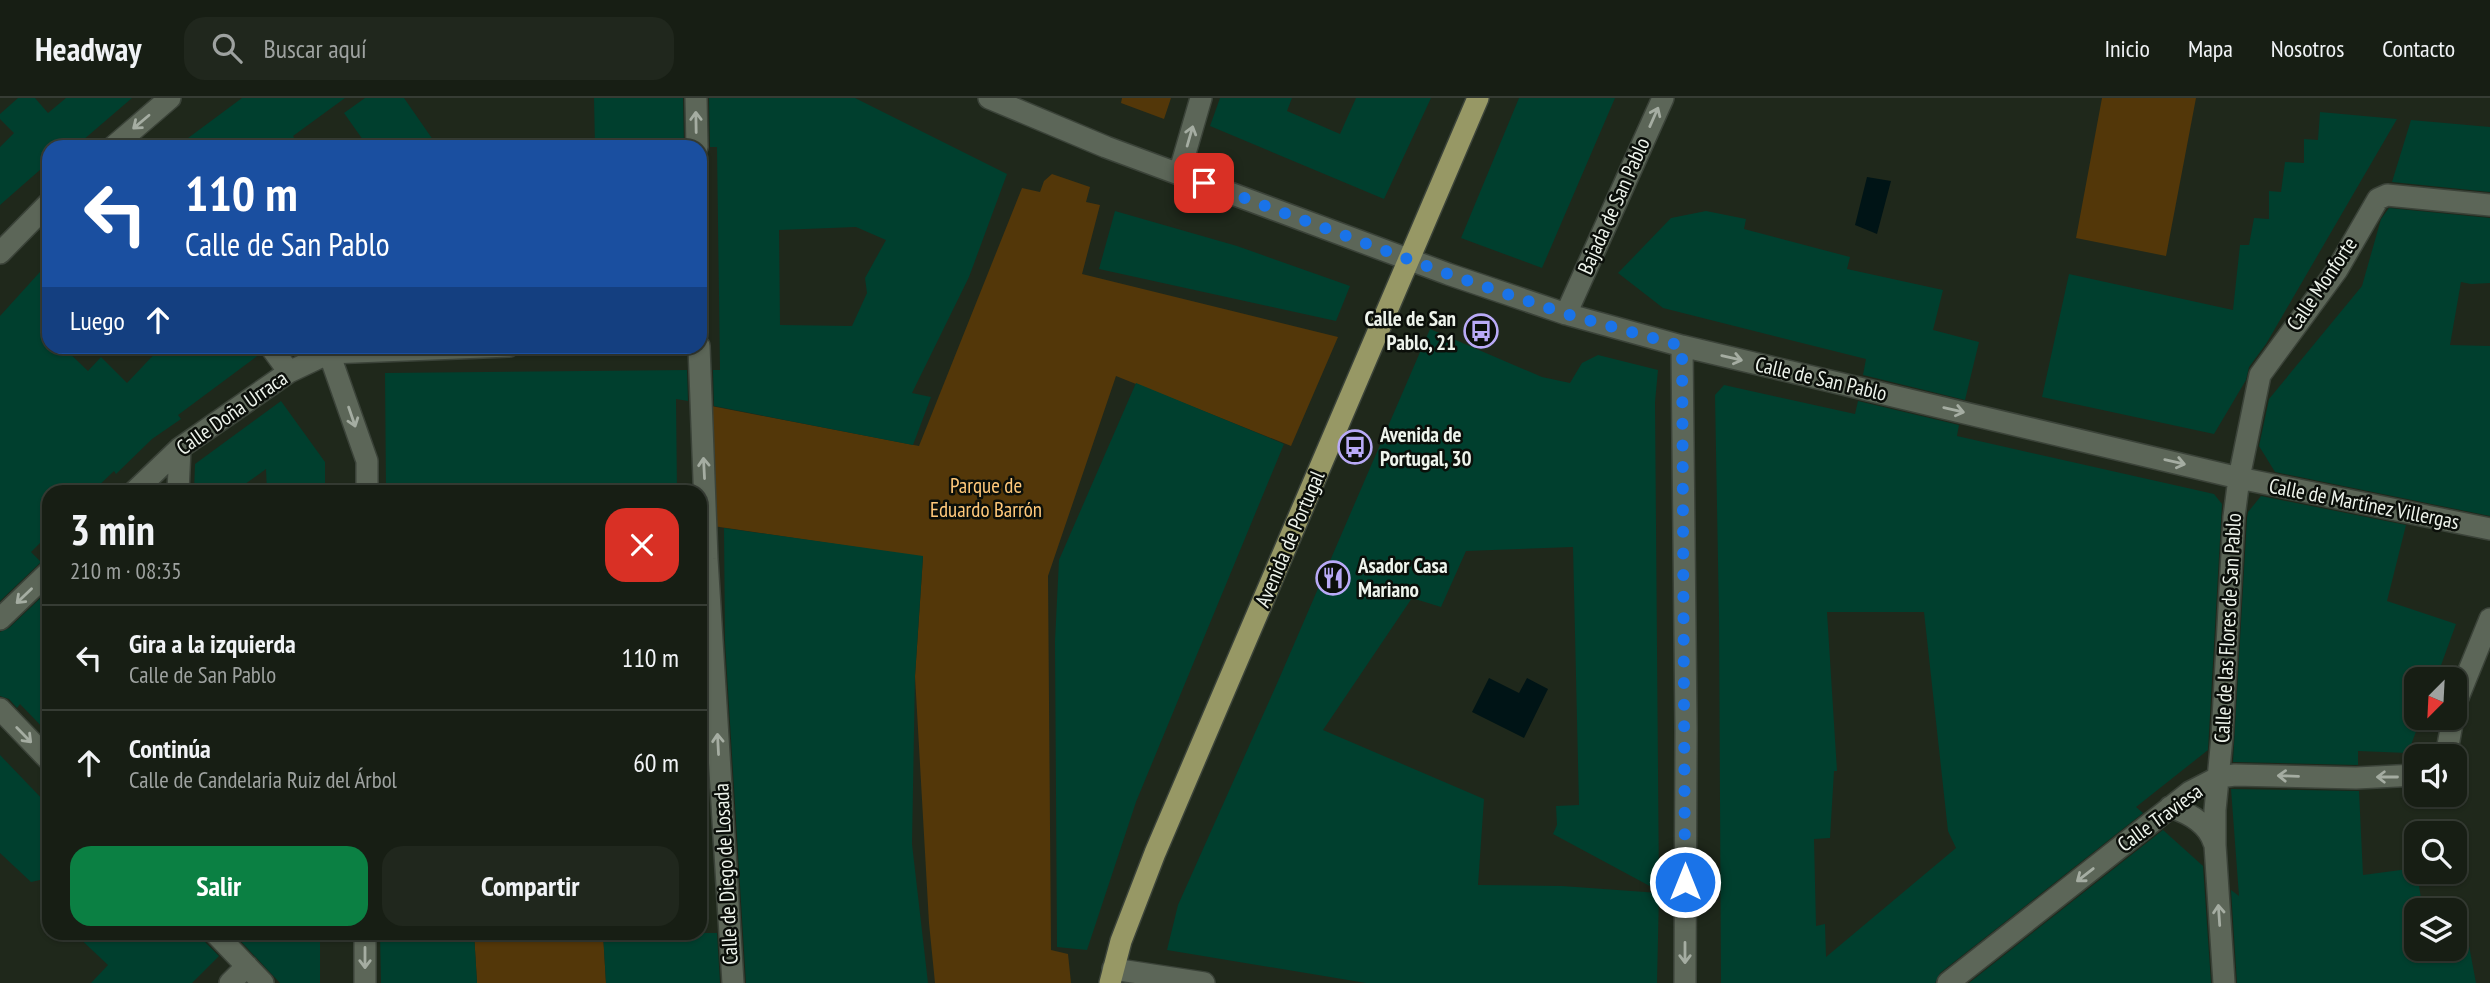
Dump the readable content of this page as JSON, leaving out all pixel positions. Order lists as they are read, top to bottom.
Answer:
{
  "streets": {
    "main road": ["Avenida de Portugal"],
    "street": [
      "Bajada de San Pablo",
      "Calle Monforte",
      "Calle de San Pablo",
      "Calle Doña Urraca",
      "Calle de Martínez Villergas",
      "Calle de las Flores de San Pablo",
      "Calle Traviesa",
      "Calle de Diego de Losada"
    ]
  },
  "crossings": [
    ["Bajada de San Pablo", "Calle de San Pablo"],
    ["Calle Monforte", "Calle de San Pablo"],
    ["Calle Monforte", "Calle de Martínez Villergas"],
    ["Calle Monforte", "Calle de las Flores de San Pablo"],
    ["Calle de San Pablo", "Calle de Martínez Villergas"],
    ["Calle de San Pablo", "Avenida de Portugal"],
    ["Calle de San Pablo", "Calle de las Flores de San Pablo"],
    ["Calle de Martínez Villergas", "Calle de las Flores de San Pablo"],
    ["Calle de las Flores de San Pablo", "Calle Traviesa"]
  ],
  "one_way": [
    "Bajada de San Pablo",
    "Calle de San Pablo",
    "Calle Traviesa",
    "Calle de Diego de Losada"
  ],
  "parks": ["Parque de Eduardo Barrón"],
  "places": {
    "bus stop": ["Calle de San Pablo, 21", "Avenida de Portugal, 30"],
    "restaurant": ["Asador Casa Mariano"]
  },
  "north": "bottom left",
  "page": {
    "header": "Headway",
    "search": "Buscar aquí",
    "nav": [
      "Inicio",
      "Mapa",
      "Nosotros",
      "Contacto"
    ],
    "turn": ["110 m", "Calle de San Pablo"],
    "then": "Luego",
    "heading": ["3 min", "210 m · 08:35"],
    "list": [
      {
        "name": "Gira a la izquierda",
        "note": "Calle de San Pablo",
        "value": "110 m"
      },
      {
        "name": "Continúa",
        "note": "Calle de Candelaria Ruiz del Árbol",
        "value": "60 m"
      }
    ],
    "buttons": ["Salir", "Compartir"]
  }
}
